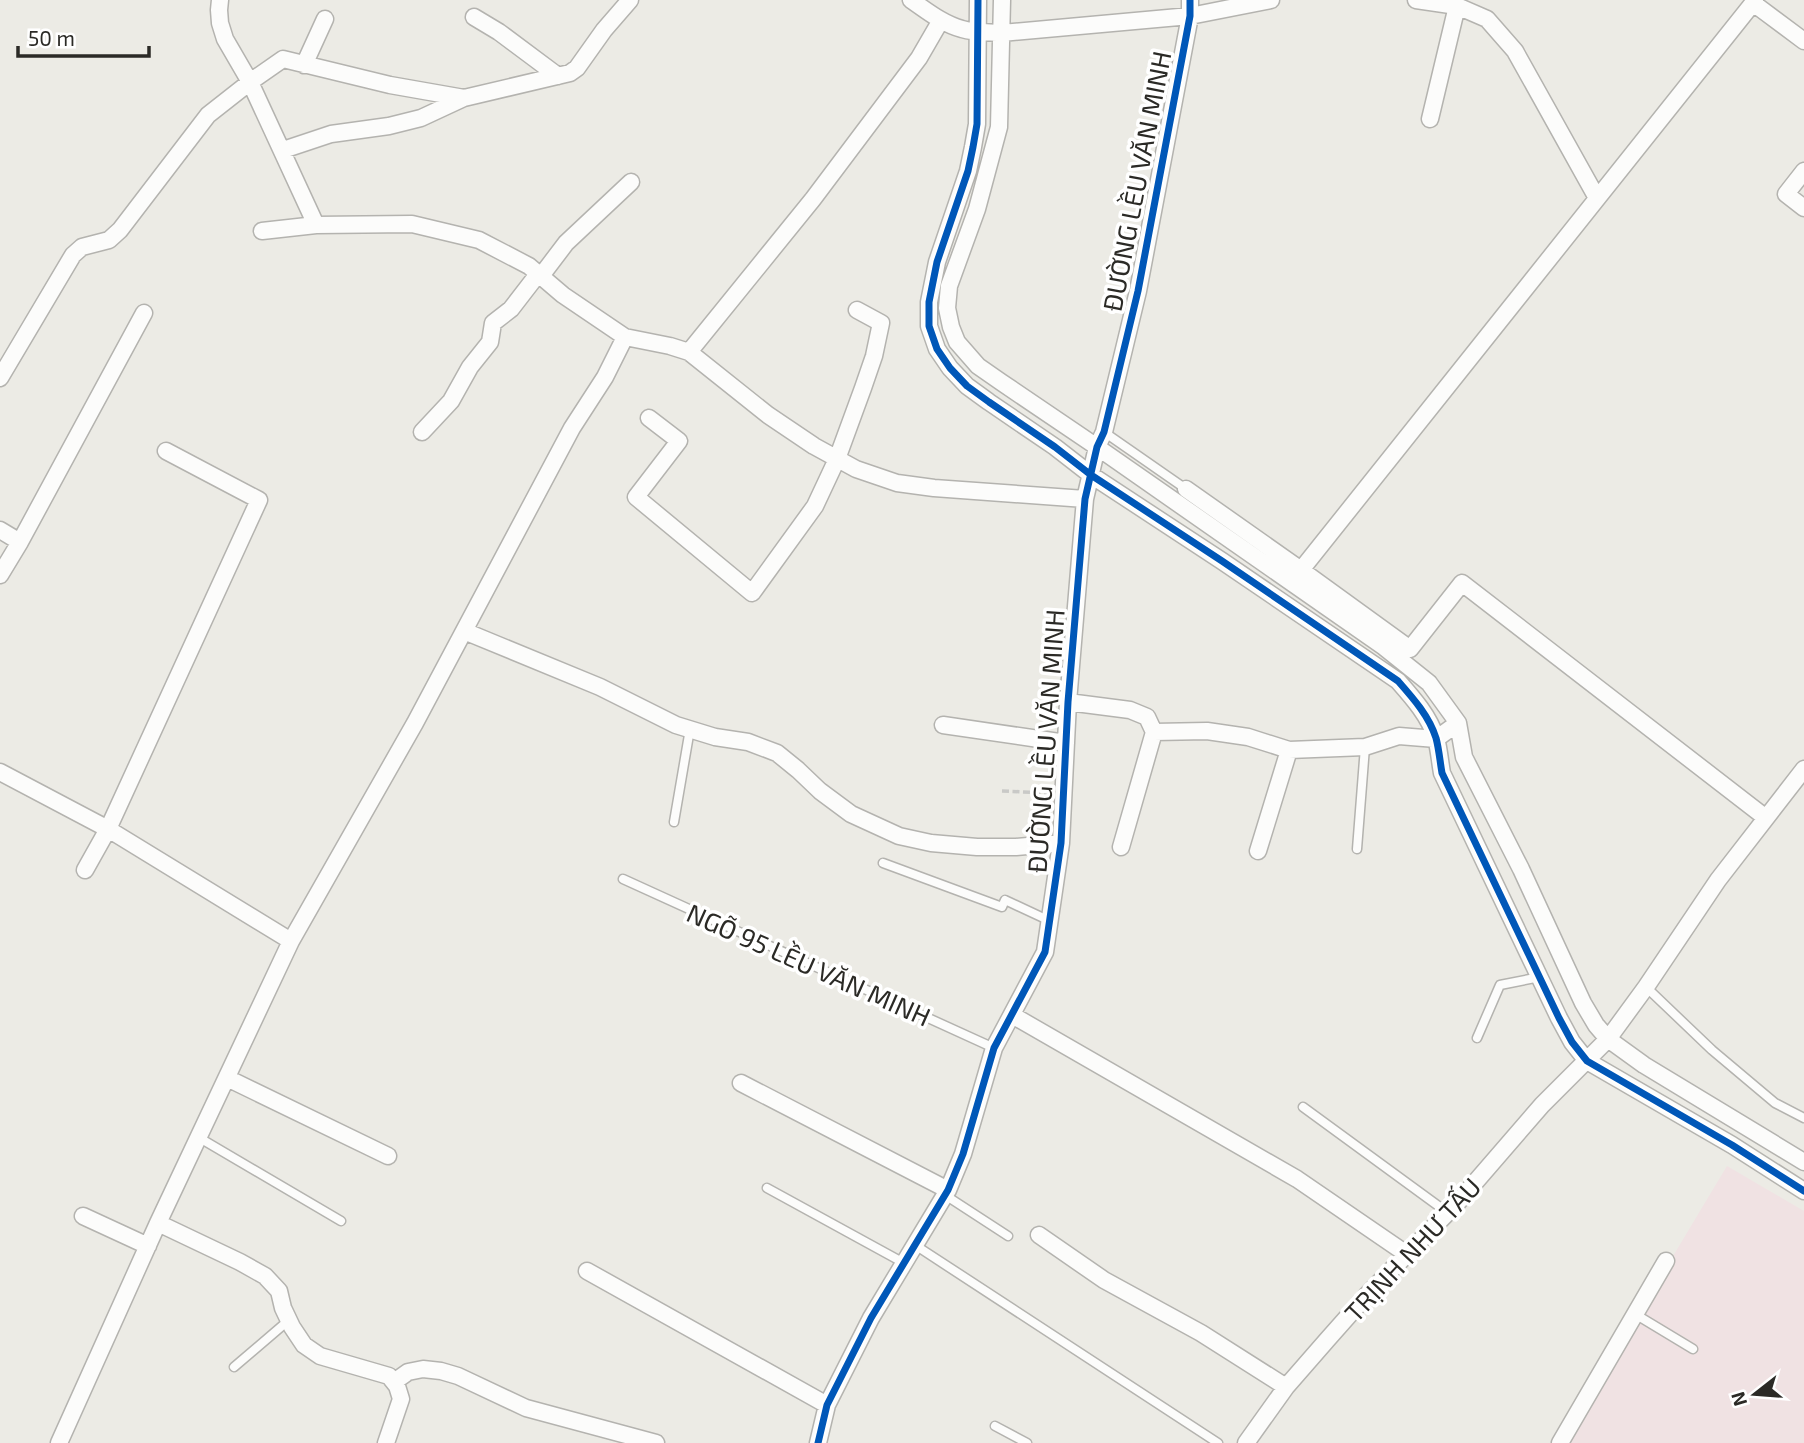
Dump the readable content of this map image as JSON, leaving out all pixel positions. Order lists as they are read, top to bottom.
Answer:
{
  "streets": {
    "street": ["ĐƯỜNG LỀU VĂN MINH", "TRỊNH NHƯ TẤU"],
    "lane": ["NGÕ 95 LỀU VĂN MINH"]
  },
  "crossings": [
    ["ĐƯỜNG LỀU VĂN MINH", "NGÕ 95 LỀU VĂN MINH"]
  ],
  "scale_bar": "50 m",
  "north": "left"
}
